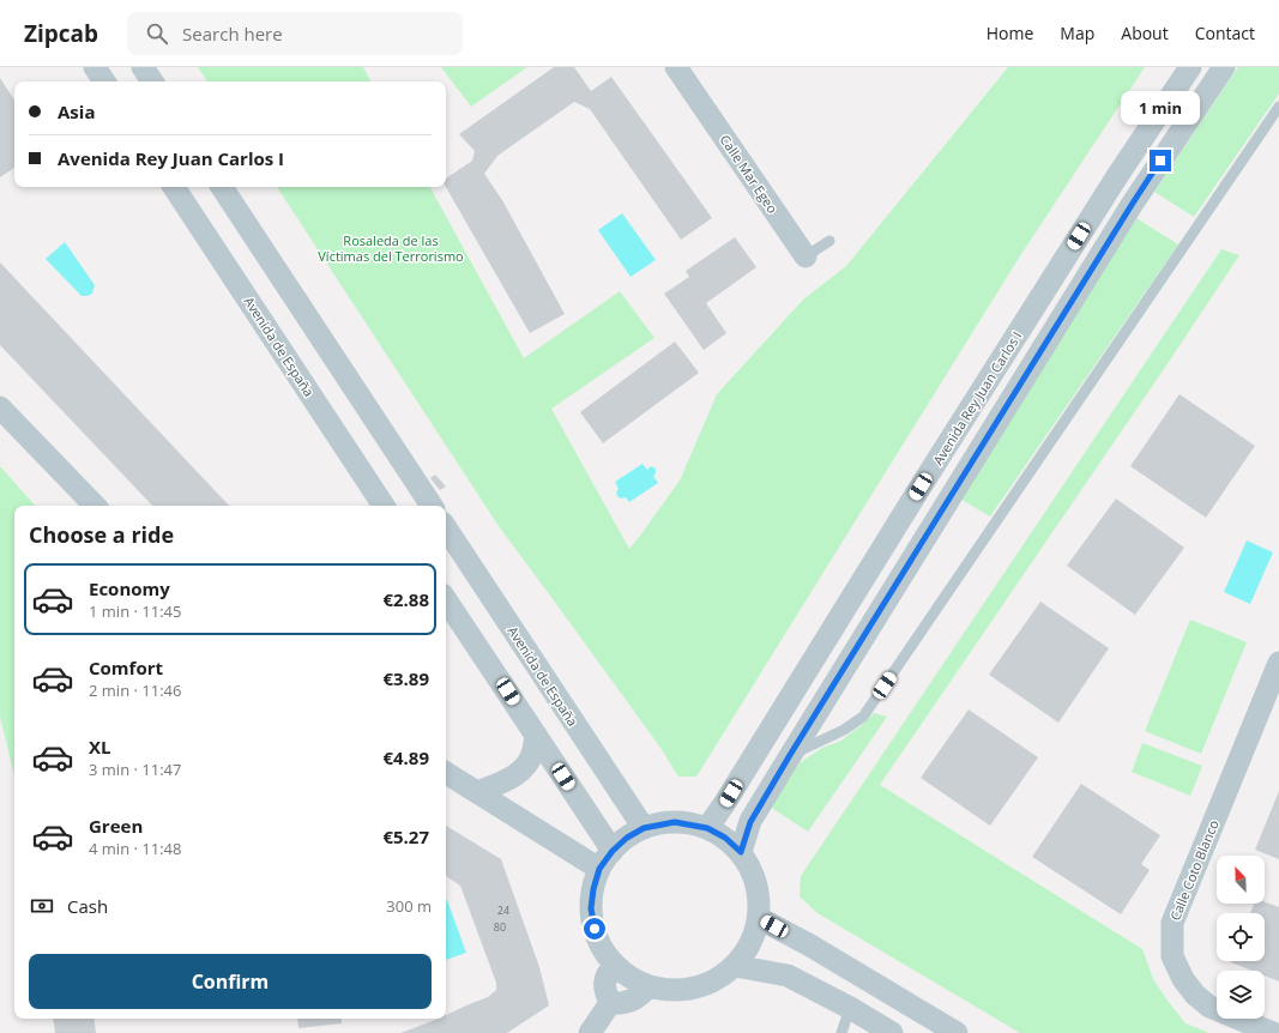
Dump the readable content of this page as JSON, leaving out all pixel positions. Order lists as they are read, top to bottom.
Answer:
{
  "streets": {
    "street": [
      "Calle Mar Egeo",
      "Avenida de España",
      "Avenida Rey Juan Carlos I",
      "Calle Coto Blanco"
    ]
  },
  "crossings": [
    ["Avenida de España", "Avenida Rey Juan Carlos I"]
  ],
  "parks": ["Rosaleda de las Víctimas del Terrorismo"],
  "house_numbers": ["24", "80"],
  "north": "top left",
  "page": {
    "header": "Zipcab",
    "search": "Search here",
    "nav": [
      "Home",
      "Map",
      "About",
      "Contact"
    ],
    "banner": ["Asia", "Avenida Rey Juan Carlos I"],
    "bubble": "1 min",
    "heading": "Choose a ride",
    "list": [
      {
        "name": "Economy",
        "note": "1 min · 11:45",
        "value": "€2.88"
      },
      {
        "name": "Comfort",
        "note": "2 min · 11:46",
        "value": "€3.89"
      },
      {
        "name": "XL",
        "note": "3 min · 11:47",
        "value": "€4.89"
      },
      {
        "name": "Green",
        "note": "4 min · 11:48",
        "value": "€5.27"
      }
    ],
    "pay": ["Cash", "300 m"],
    "buttons": "Confirm"
  }
}
